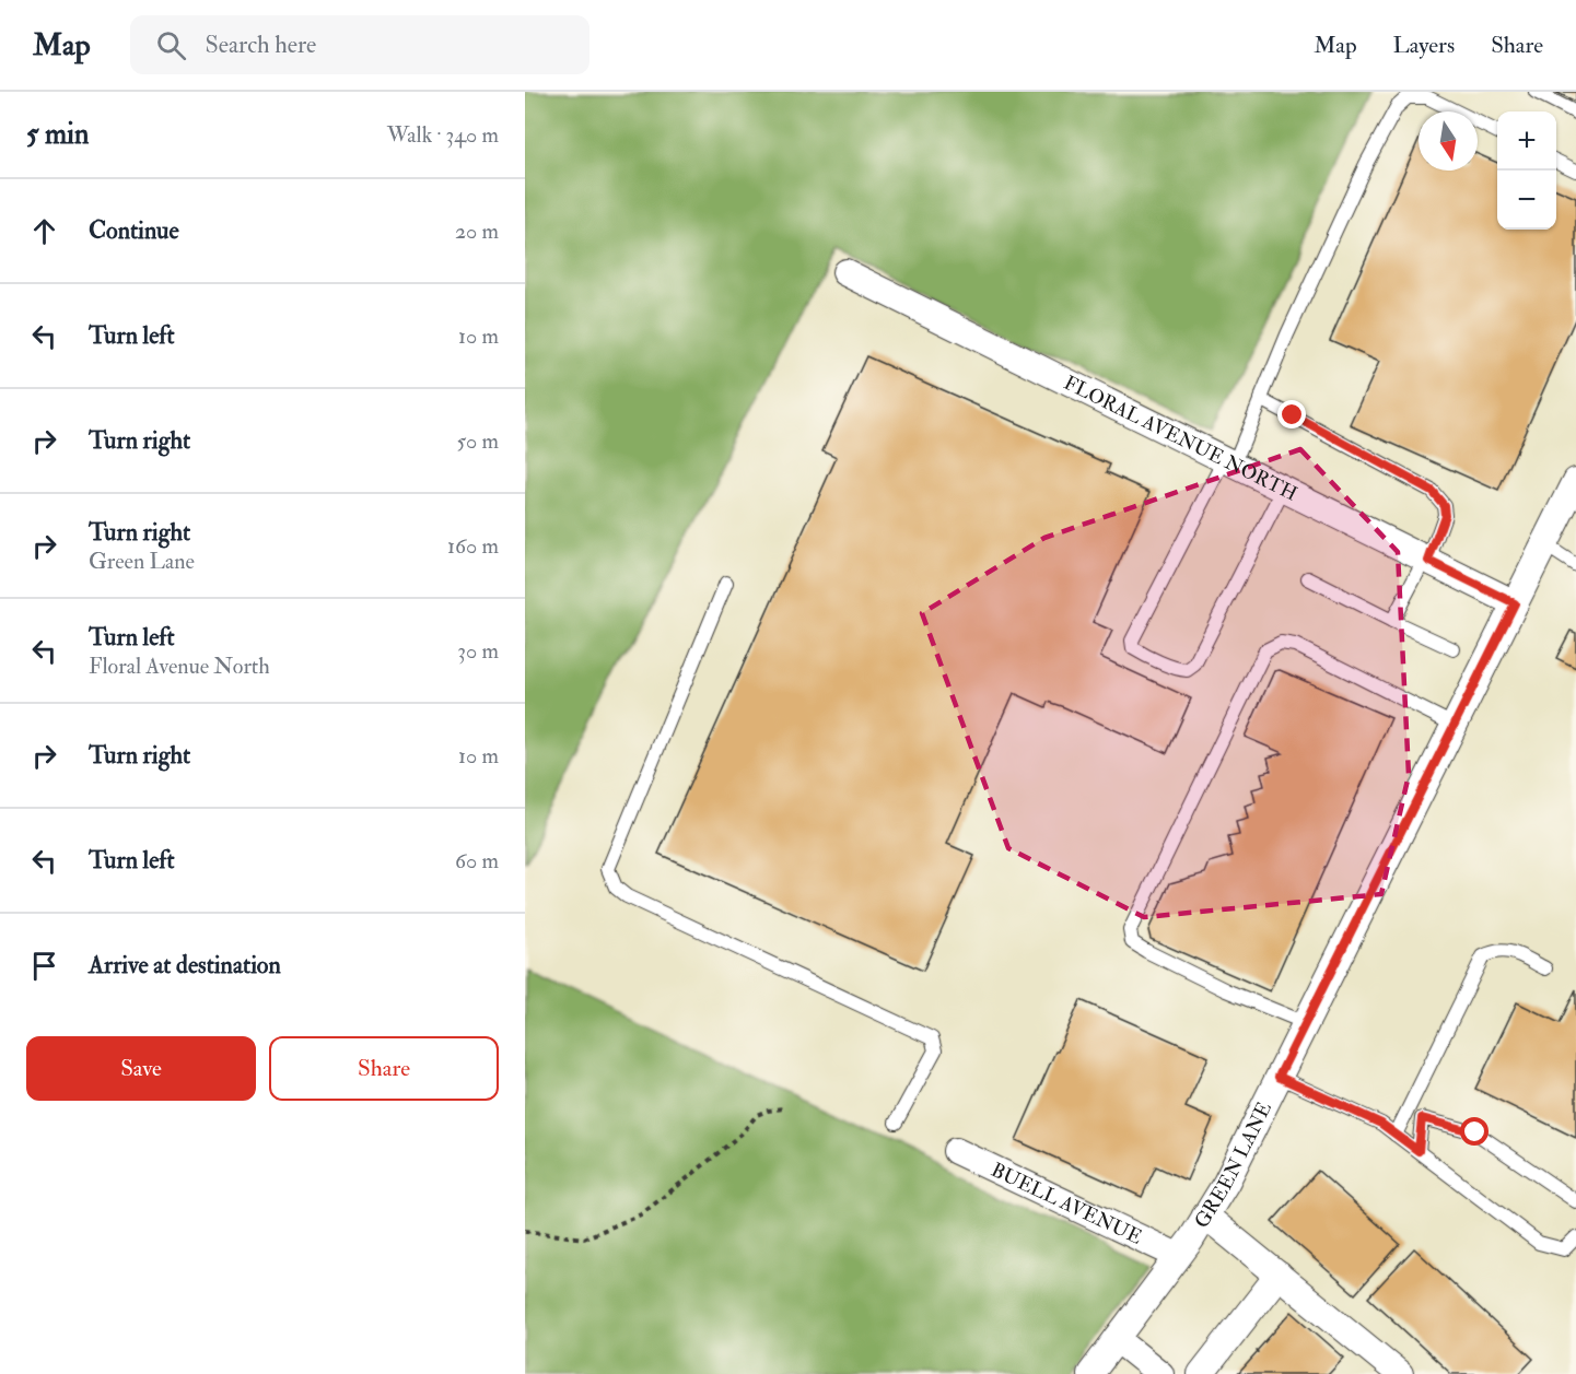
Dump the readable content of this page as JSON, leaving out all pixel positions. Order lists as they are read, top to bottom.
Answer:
{
  "streets": {
    "street": ["FLORAL AVENUE NORTH", "GREEN LANE", "BUELL AVENUE"]
  },
  "crossings": [
    ["FLORAL AVENUE NORTH", "GREEN LANE"],
    ["GREEN LANE", "BUELL AVENUE"]
  ],
  "north": "bottom",
  "page": {
    "header": "Map",
    "search": "Search here",
    "nav": ["Map", "Layers", "Share"],
    "heading": ["5 min", "Walk · 340 m"],
    "map_buttons": ["+", "−"],
    "list": [
      ["Continue", "20 m"],
      ["Turn left", "10 m"],
      ["Turn right", "50 m"],
      ["Turn right", "Green Lane", "160 m"],
      ["Turn left", "Floral Avenue North", "30 m"],
      ["Turn right", "10 m"],
      ["Turn left", "60 m"],
      "Arrive at destination"
    ],
    "buttons": ["Save", "Share"]
  }
}
